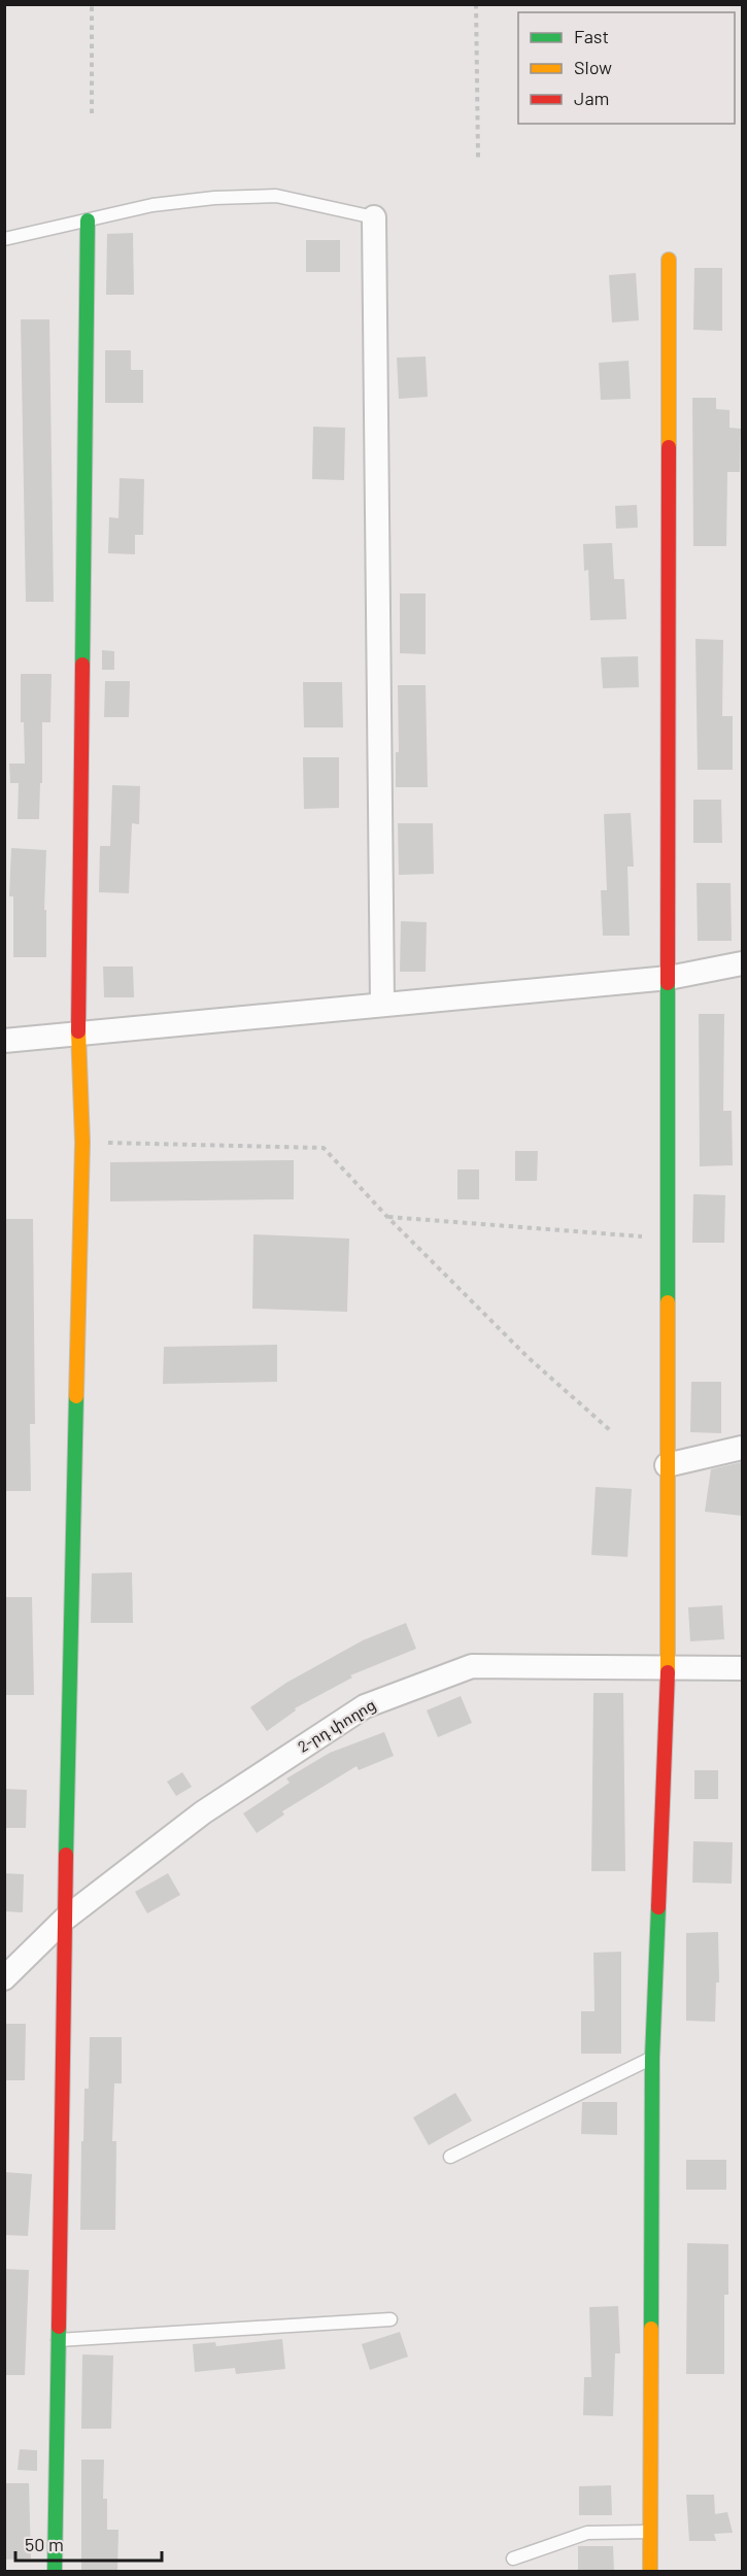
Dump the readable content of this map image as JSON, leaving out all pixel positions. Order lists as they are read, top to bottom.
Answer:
{
  "streets": {
    "street": ["2-րդ փողոց"]
  },
  "legend": ["Fast", "Slow", "Jam"],
  "scale_bar": "50 m"
}
